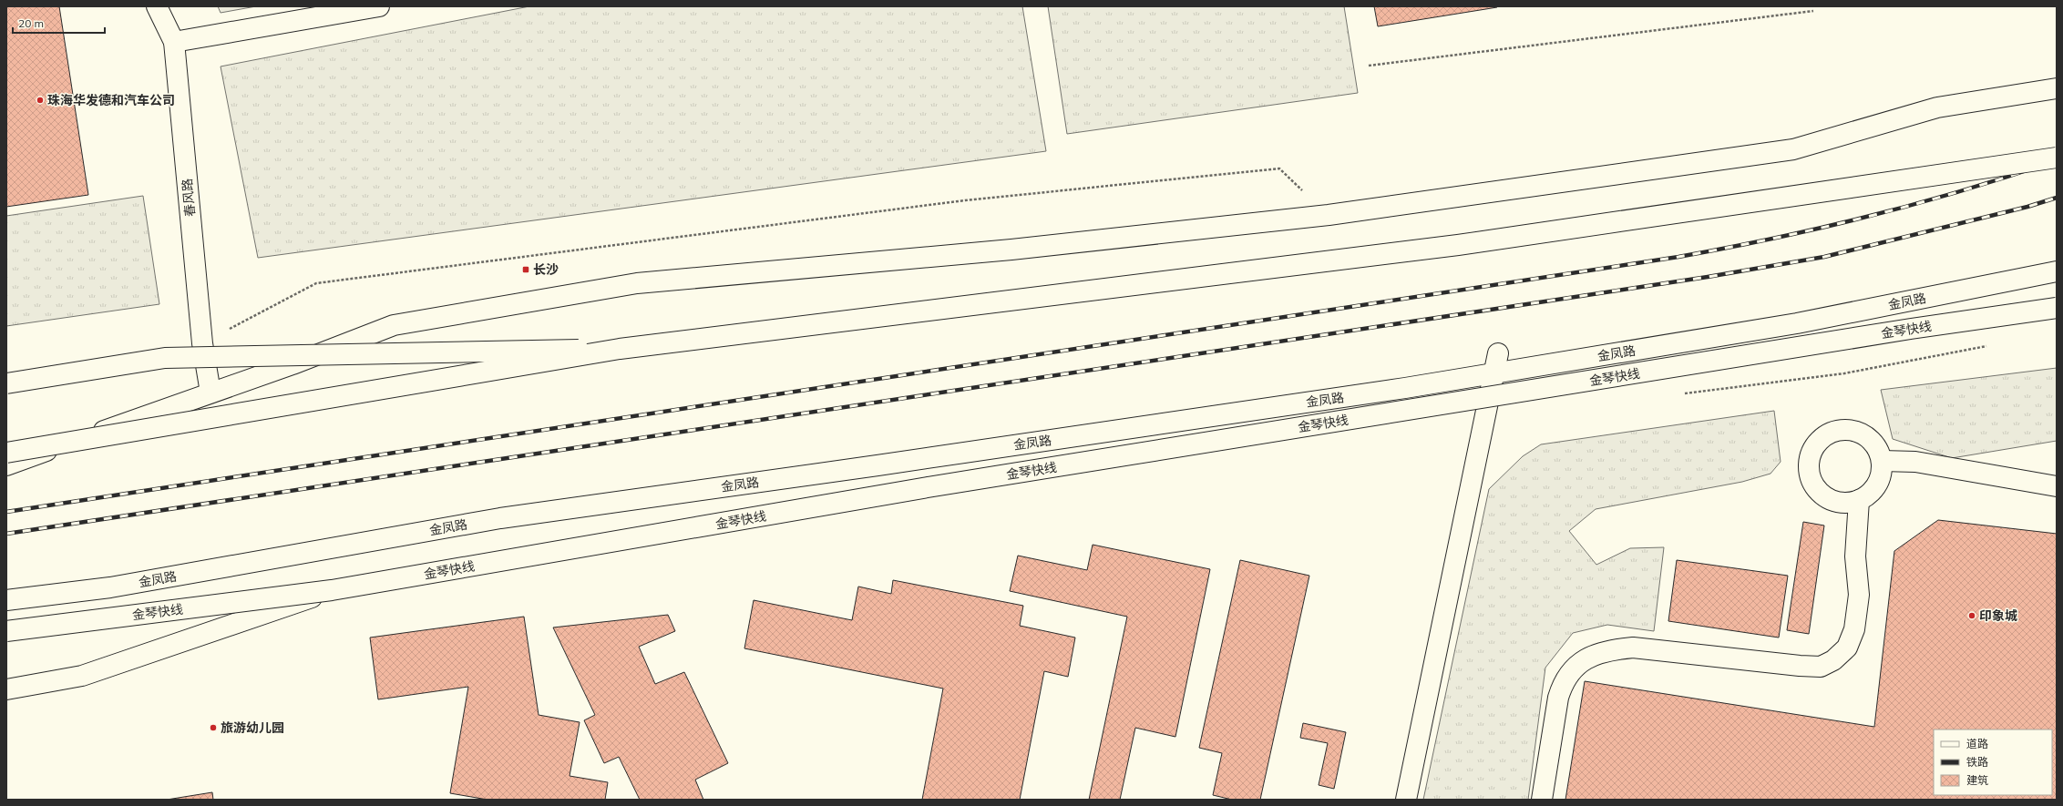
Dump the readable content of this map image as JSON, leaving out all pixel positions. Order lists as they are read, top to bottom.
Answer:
{
  "streets": {
    "main road": ["春风路", "金凤路", "金琴快线"]
  },
  "places": {
    "other": ["珠海华发德和汽车公司", "印象城", "旅游幼儿园"],
    "transit": ["长沙"]
  },
  "legend": ["道路", "铁路", "建筑"],
  "scale_bar": "20 m"
}
